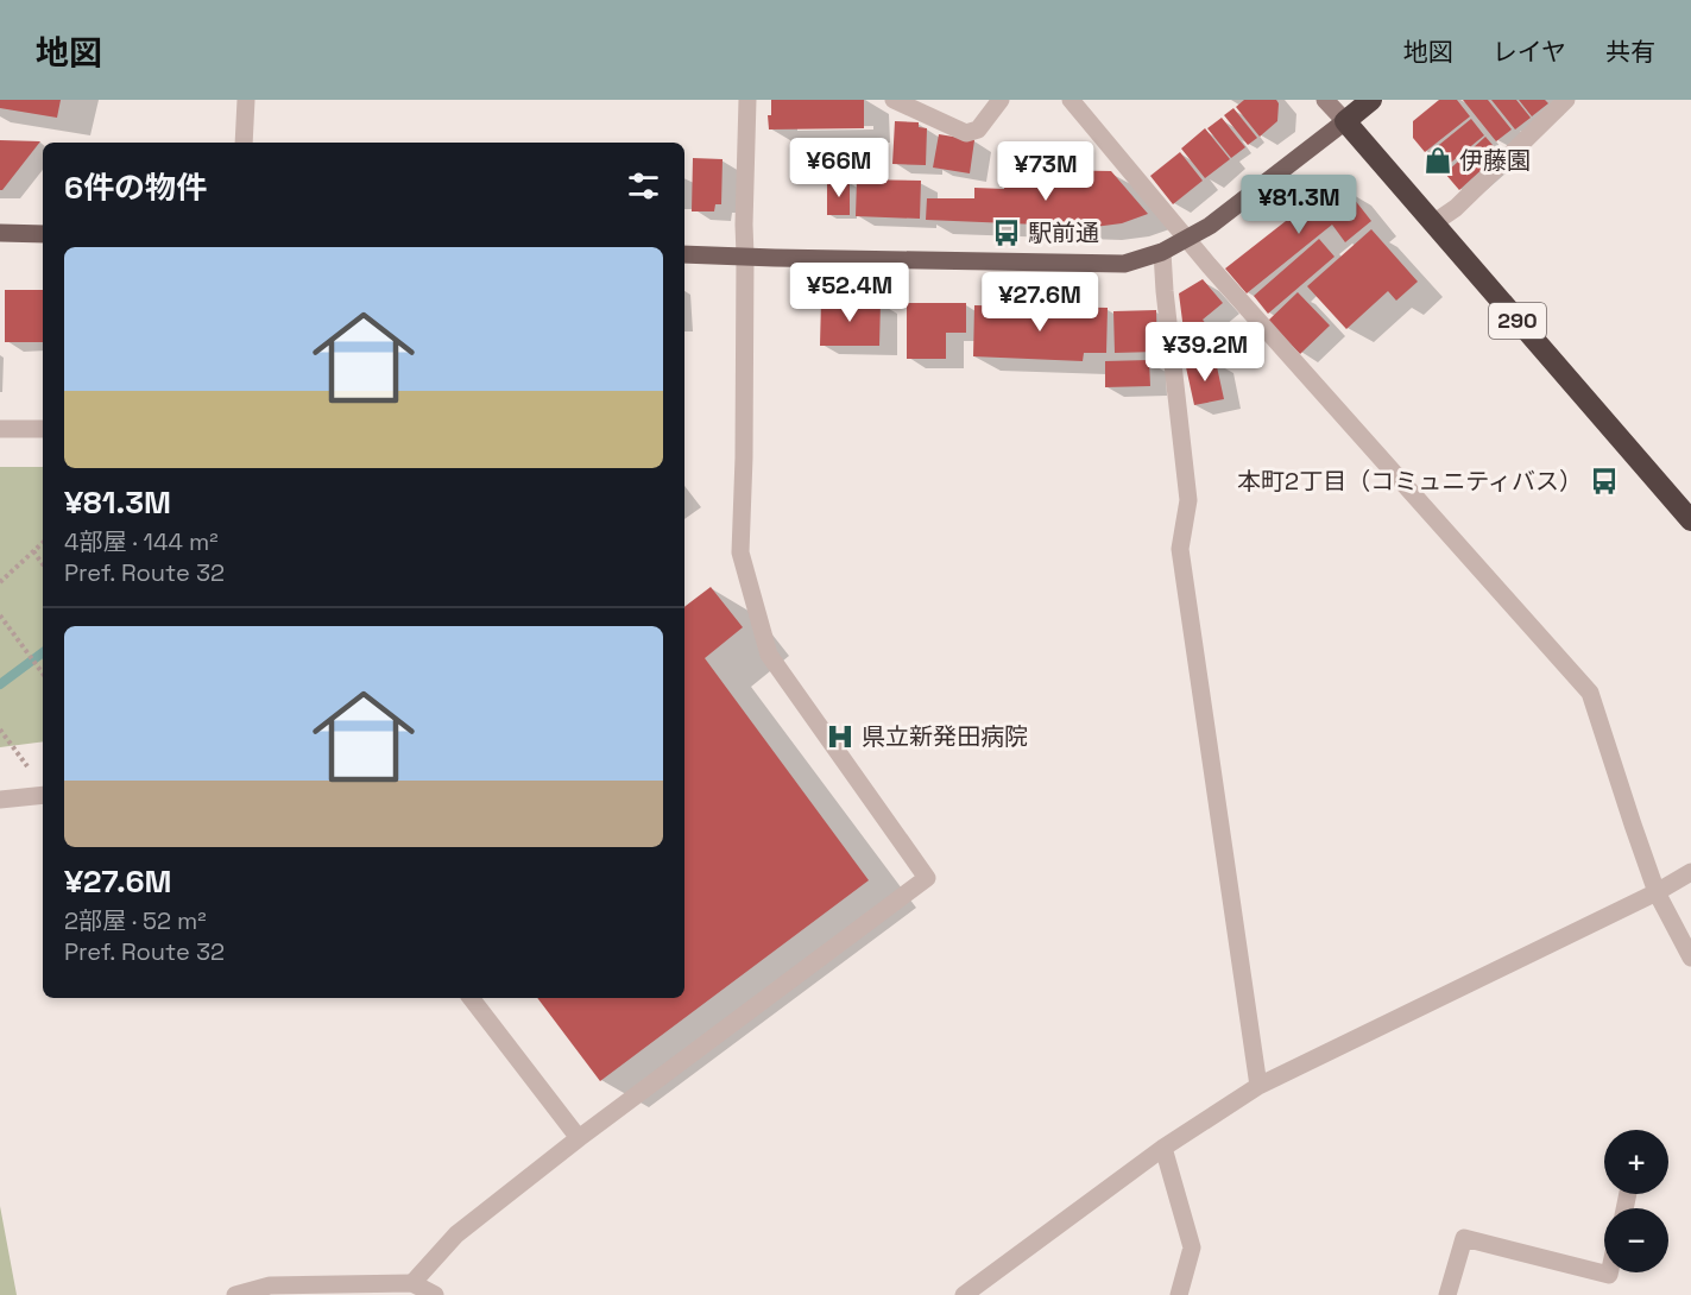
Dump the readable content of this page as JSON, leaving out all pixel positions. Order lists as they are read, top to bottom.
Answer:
{
  "streets": {
    "highway": ["290"]
  },
  "places": {
    "shop": ["伊藤園"],
    "bus stop": ["駅前通", "本町2丁目（コミュニティバス）"],
    "hospital": ["県立新発田病院"]
  },
  "page": {
    "header": "地図",
    "nav": ["地図", "レイヤ", "共有"],
    "price": [
      "¥66M",
      "¥73M",
      "¥81.3M",
      "¥52.4M",
      "¥27.6M",
      "¥39.2M"
    ],
    "heading": "6件の物件",
    "list": [
      {
        "name": "¥81.3M",
        "note": "4部屋 · 144 m² · Pref. Route 32"
      },
      {
        "name": "¥27.6M",
        "note": "2部屋 · 52 m² · Pref. Route 32"
      }
    ],
    "map_buttons": ["+", "−"]
  }
}
